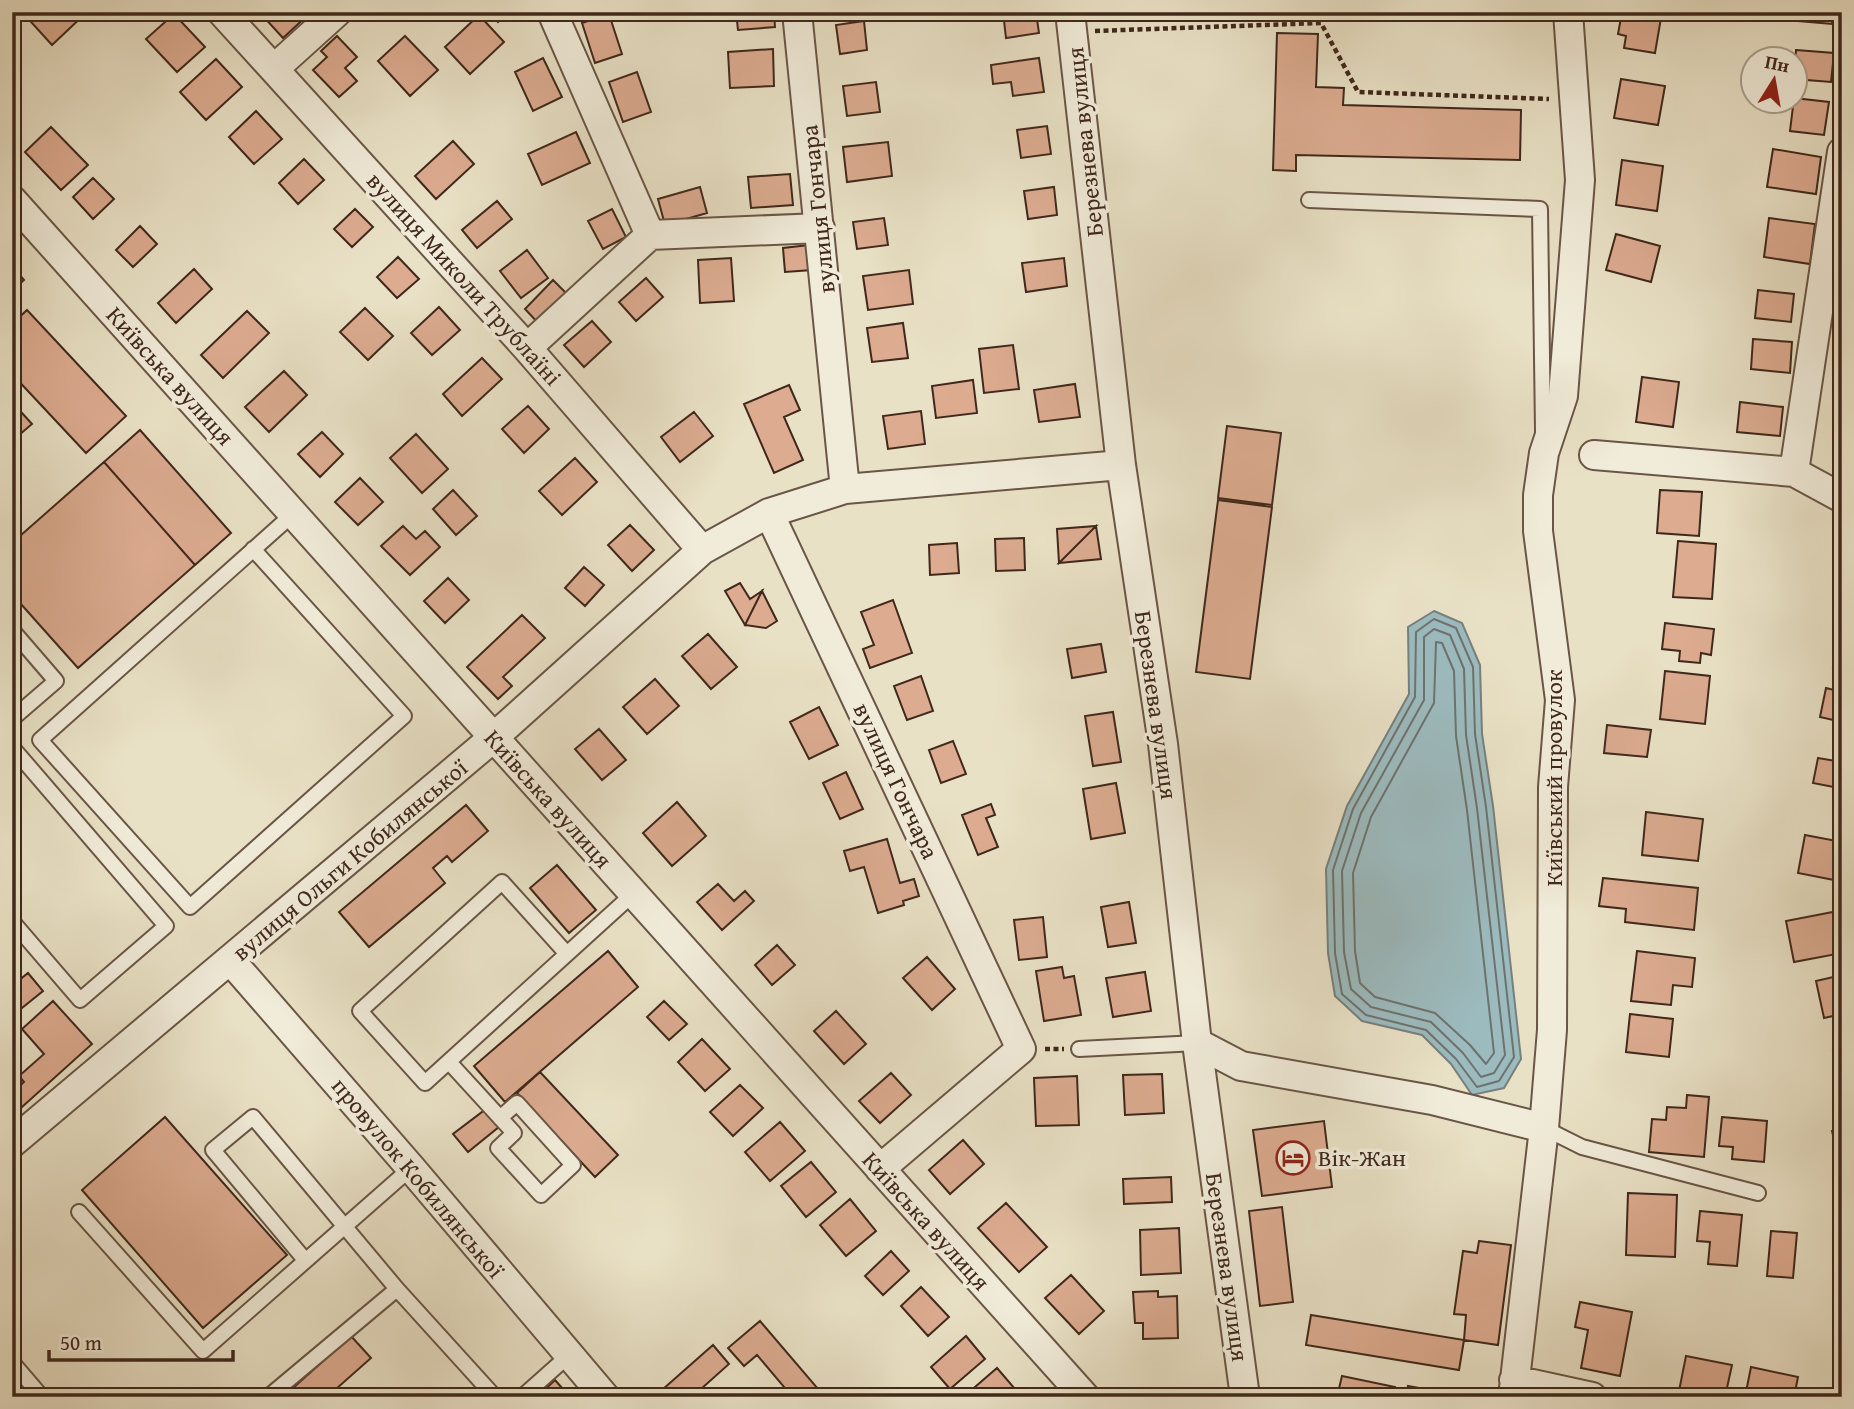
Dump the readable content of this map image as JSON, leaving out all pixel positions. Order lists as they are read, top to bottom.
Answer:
{
  "streets": {
    "street": [
      "Березнева вулиця",
      "вулиця Гончара",
      "вулиця Миколи Трублаїні",
      "Київська вулиця",
      "Київський провулок",
      "вулиця Ольги Кобилянської",
      "провулок Кобилянської"
    ]
  },
  "crossings": [
    ["Березнева вулиця", "вулиця Ольги Кобилянської"],
    ["вулиця Гончара", "вулиця Ольги Кобилянської"],
    ["вулиця Миколи Трублаїні", "вулиця Ольги Кобилянської"],
    ["Київська вулиця", "вулиця Ольги Кобилянської"],
    ["вулиця Ольги Кобилянської", "провулок Кобилянської"]
  ],
  "places": {
    "hotel": ["Вік-Жан"]
  },
  "scale_bar": "50 m",
  "north": "top"
}
